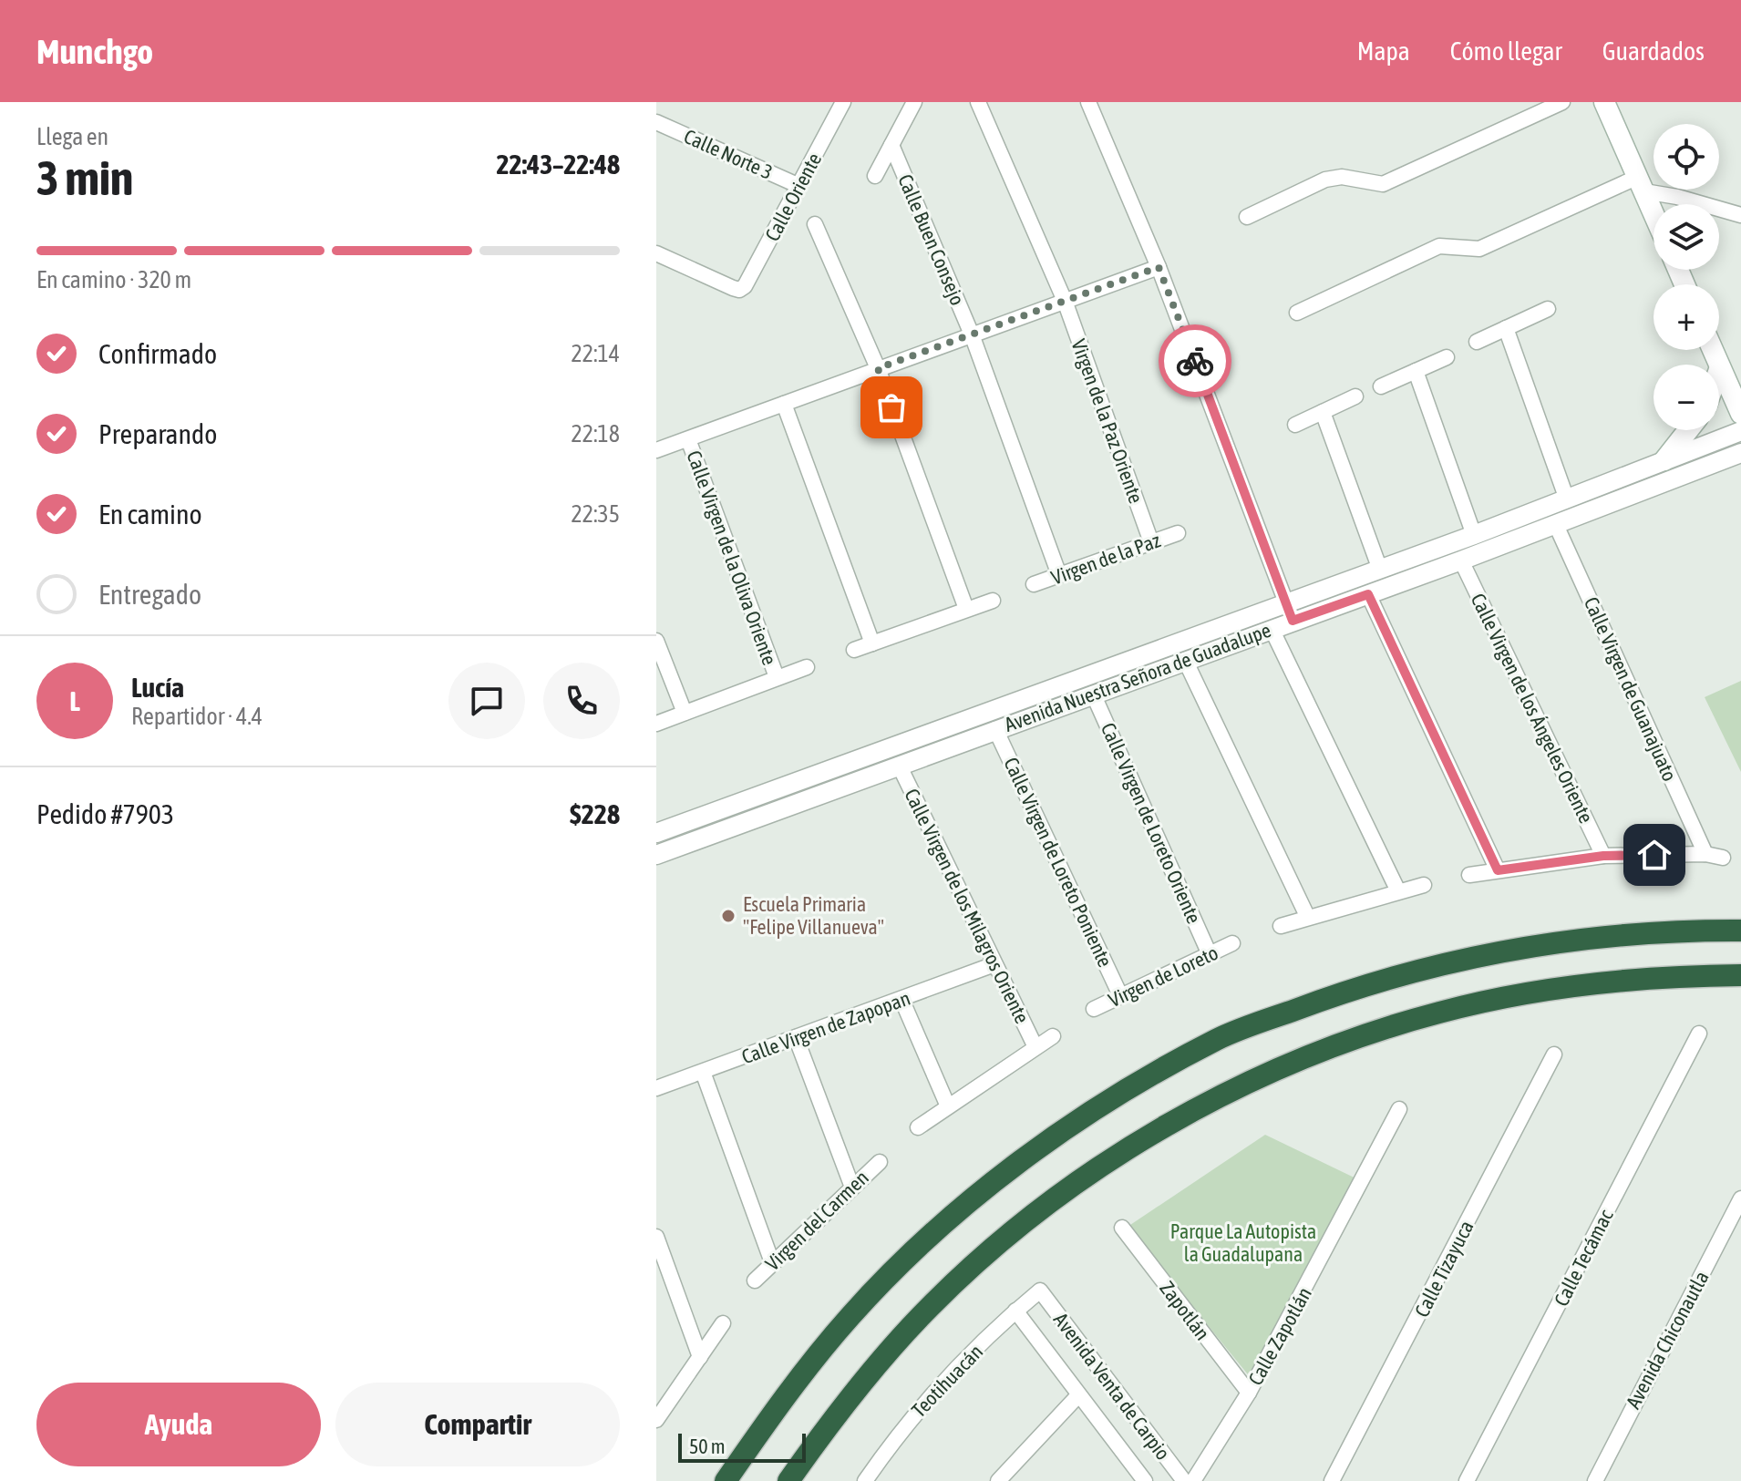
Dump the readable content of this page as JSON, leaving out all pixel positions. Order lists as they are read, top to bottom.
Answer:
{
  "streets": {
    "street": [
      "Calle Norte 3",
      "Calle Oriente",
      "Calle Buen Consejo",
      "Virgen de la Paz Oriente",
      "Calle Virgen de la Oliva Oriente",
      "Virgen de la Paz",
      "Avenida Nuestra Señora de Guadalupe",
      "Calle Virgen de Guanajuato",
      "Calle Virgen de los Ángeles Oriente",
      "Calle Virgen de Loreto Oriente",
      "Calle Virgen de Loreto Poniente",
      "Calle Virgen de los Milagros Oriente",
      "Virgen de Loreto",
      "Calle Virgen de Zapopan",
      "Virgen del Carmen",
      "Calle Tecámac",
      "Calle Tizayuca",
      "Zapotlán",
      "Calle Zapotlán",
      "Avenida Chiconautla",
      "Teotihuacán",
      "Avenida Venta de Carpio"
    ]
  },
  "crossings": [
    ["Calle Norte 3", "Calle Oriente"],
    ["Calle Buen Consejo", "Virgen de la Paz"],
    ["Virgen de la Paz Oriente", "Virgen de la Paz"],
    ["Avenida Nuestra Señora de Guadalupe", "Calle Virgen de Guanajuato"],
    ["Avenida Nuestra Señora de Guadalupe", "Calle Virgen de los Ángeles Oriente"],
    ["Avenida Nuestra Señora de Guadalupe", "Calle Virgen de Loreto Oriente"],
    ["Avenida Nuestra Señora de Guadalupe", "Calle Virgen de Loreto Poniente"],
    ["Avenida Nuestra Señora de Guadalupe", "Calle Virgen de los Milagros Oriente"],
    ["Calle Virgen de Loreto Oriente", "Virgen de Loreto"],
    ["Calle Virgen de Loreto Poniente", "Virgen de Loreto"],
    ["Calle Virgen de los Milagros Oriente", "Calle Virgen de Zapopan"],
    ["Zapotlán", "Calle Zapotlán"],
    ["Teotihuacán", "Avenida Venta de Carpio"]
  ],
  "parks": ["Parque La Autopista la Guadalupana"],
  "places": ["Escuela Primaria \"Felipe Villanueva\""],
  "scale_bar": "50 m",
  "page": {
    "header": "Munchgo",
    "nav": ["Mapa", "Cómo llegar", "Guardados"],
    "heading": ["3 min", "Llega en", "22:43–22:48"],
    "panel": [
      "Lucía",
      "Repartidor · 4.4",
      "Pedido #7903",
      "$228"
    ],
    "map_buttons": ["+", "−"],
    "bar": "En camino · 320 m",
    "list": [
      ["Confirmado", "22:14"],
      ["Preparando", "22:18"],
      ["En camino", "22:35"],
      "Entregado"
    ],
    "round": "L",
    "buttons": ["Ayuda", "Compartir"],
    "scale": "50 m"
  }
}
